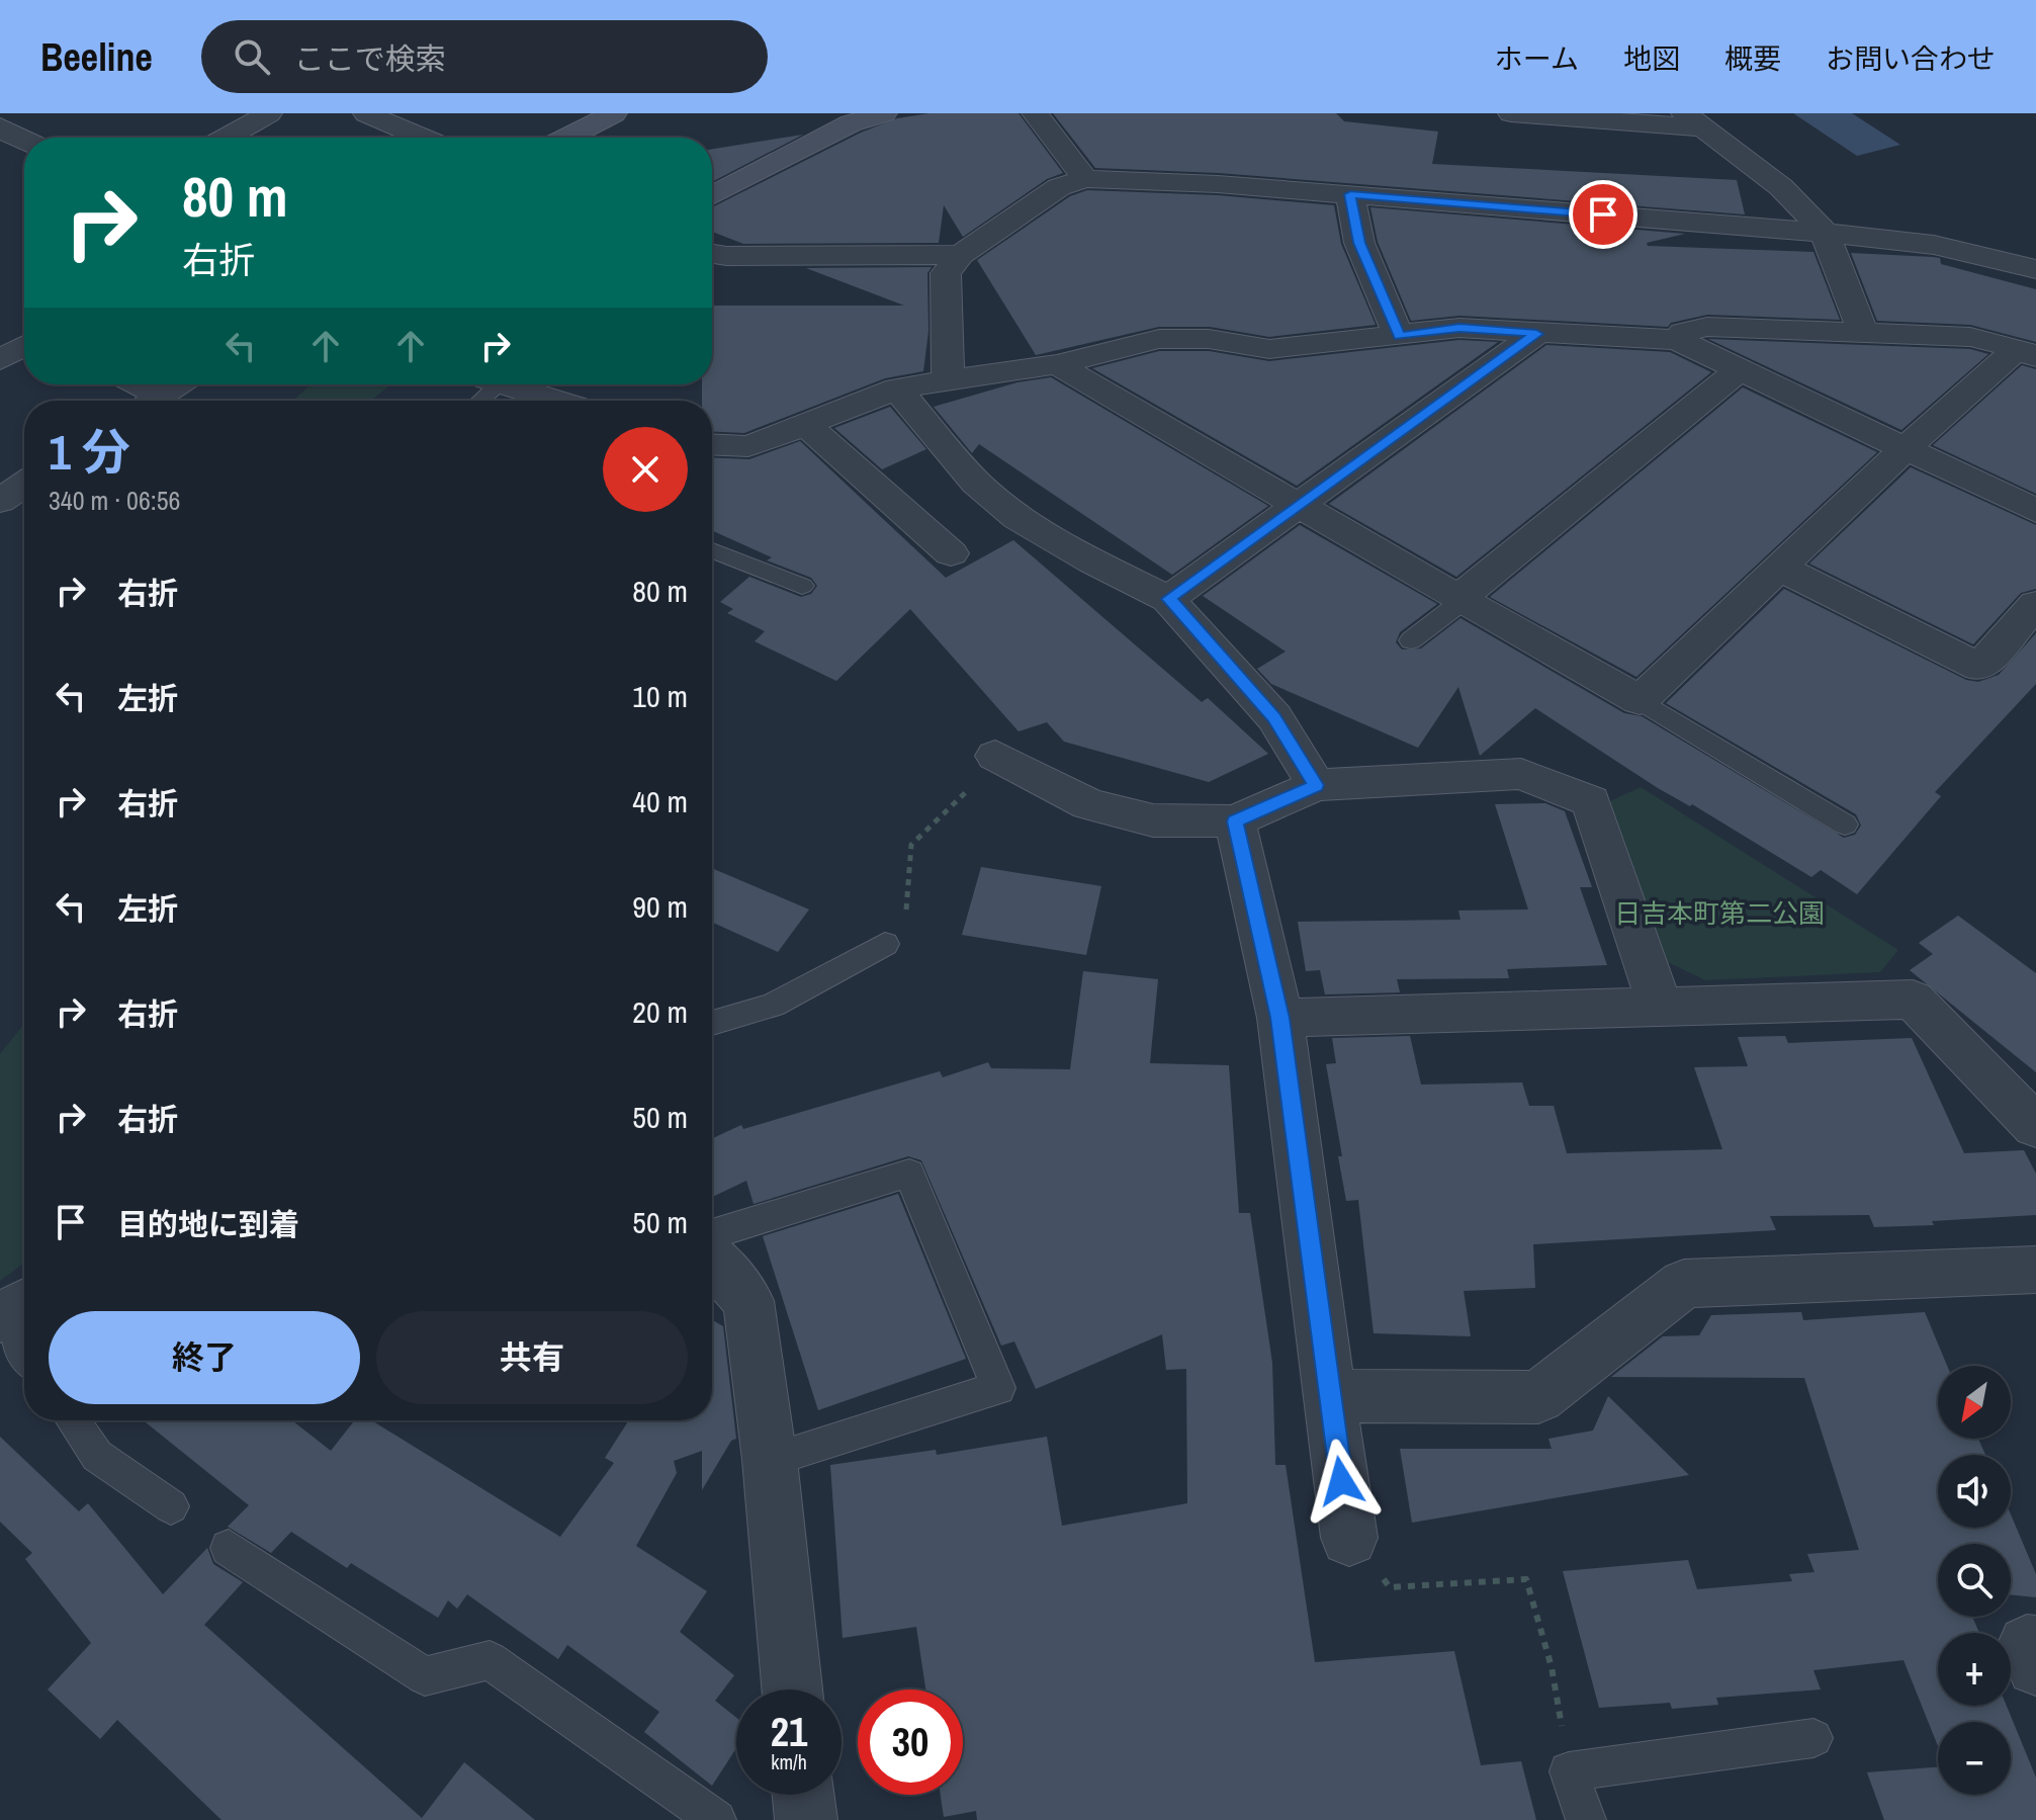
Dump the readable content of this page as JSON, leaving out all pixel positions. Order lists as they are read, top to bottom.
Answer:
{
  "parks": ["日吉本町第二公園"],
  "north": "bottom left",
  "page": {
    "header": "Beeline",
    "search": "ここで検索",
    "nav": [
      "ホーム",
      "地図",
      "概要",
      "お問い合わせ"
    ],
    "turn": ["80 m", "右折"],
    "heading": ["1 分", "340 m · 06:56"],
    "list": [
      {
        "name": "右折",
        "value": "80 m"
      },
      {
        "name": "左折",
        "value": "10 m"
      },
      {
        "name": "右折",
        "value": "40 m"
      },
      {
        "name": "左折",
        "value": "90 m"
      },
      {
        "name": "右折",
        "value": "20 m"
      },
      {
        "name": "右折",
        "value": "50 m"
      },
      {
        "name": "目的地に到着",
        "value": "50 m"
      }
    ],
    "buttons": ["終了", "共有"],
    "map_buttons": ["+", "−"],
    "speed": "21 km/h",
    "limit": "30"
  }
}
